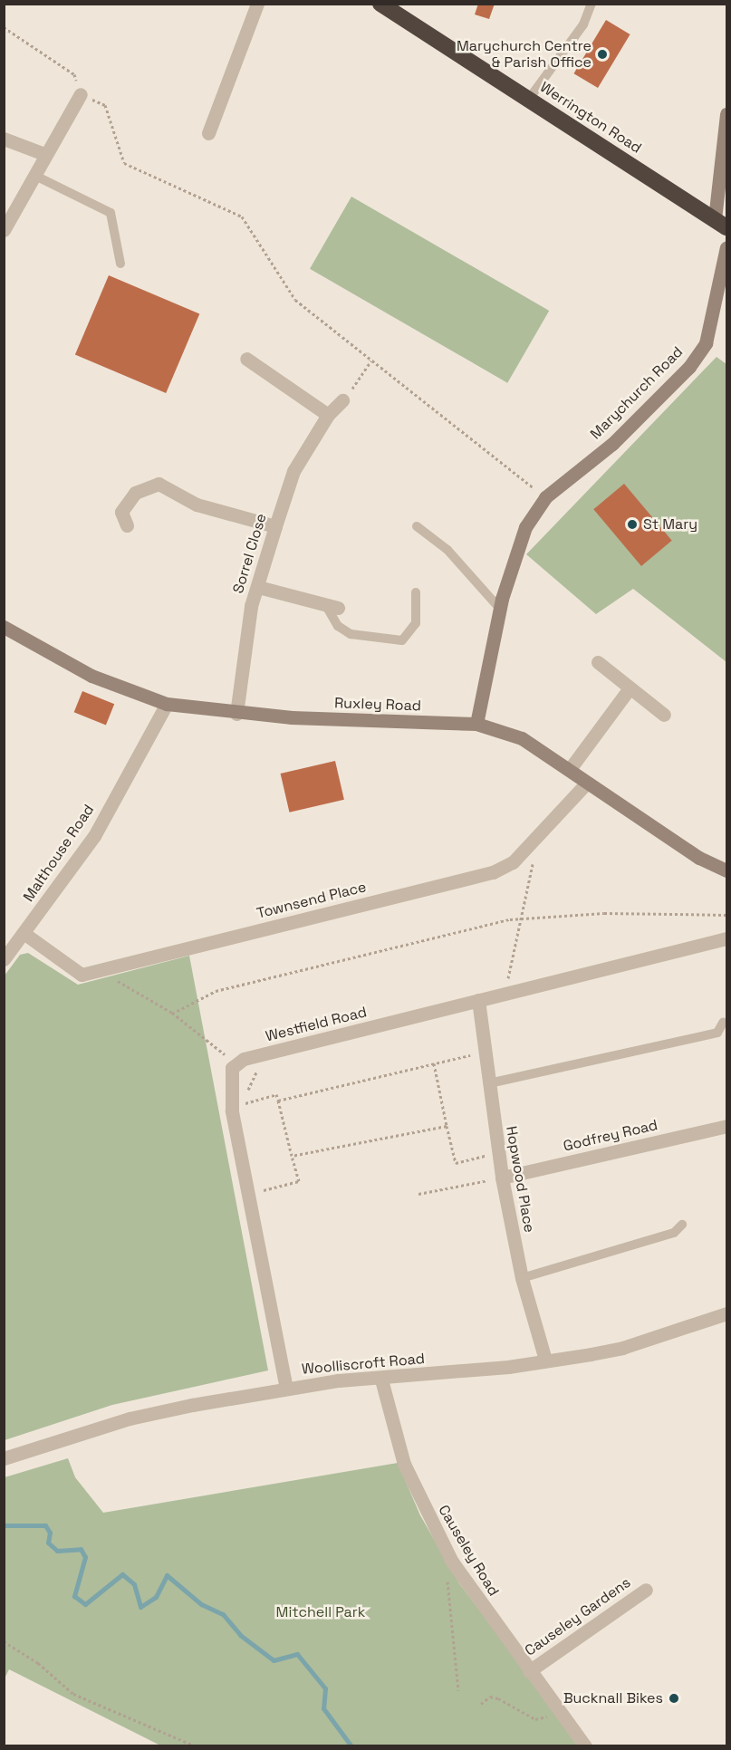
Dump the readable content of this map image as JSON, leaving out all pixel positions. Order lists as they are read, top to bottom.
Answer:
{
  "streets": {
    "highway": ["Werrington Road"],
    "street": [
      "Marychurch Road",
      "Sorrel Close",
      "Ruxley Road",
      "Malthouse Road",
      "Townsend Place",
      "Westfield Road",
      "Godfrey Road",
      "Hopwood Place",
      "Woolliscroft Road",
      "Causeley Road",
      "Causeley Gardens"
    ]
  },
  "crossings": [
    ["Marychurch Road", "Ruxley Road"],
    ["Sorrel Close", "Ruxley Road"],
    ["Ruxley Road", "Malthouse Road"],
    ["Ruxley Road", "Townsend Place"],
    ["Malthouse Road", "Townsend Place"],
    ["Westfield Road", "Hopwood Place"],
    ["Godfrey Road", "Hopwood Place"],
    ["Hopwood Place", "Woolliscroft Road"],
    ["Woolliscroft Road", "Causeley Road"],
    ["Causeley Road", "Causeley Gardens"]
  ],
  "parks": ["Mitchell Park"],
  "places": ["Marychurch Centre & Parish Office", "St Mary", "Bucknall Bikes"]
}
